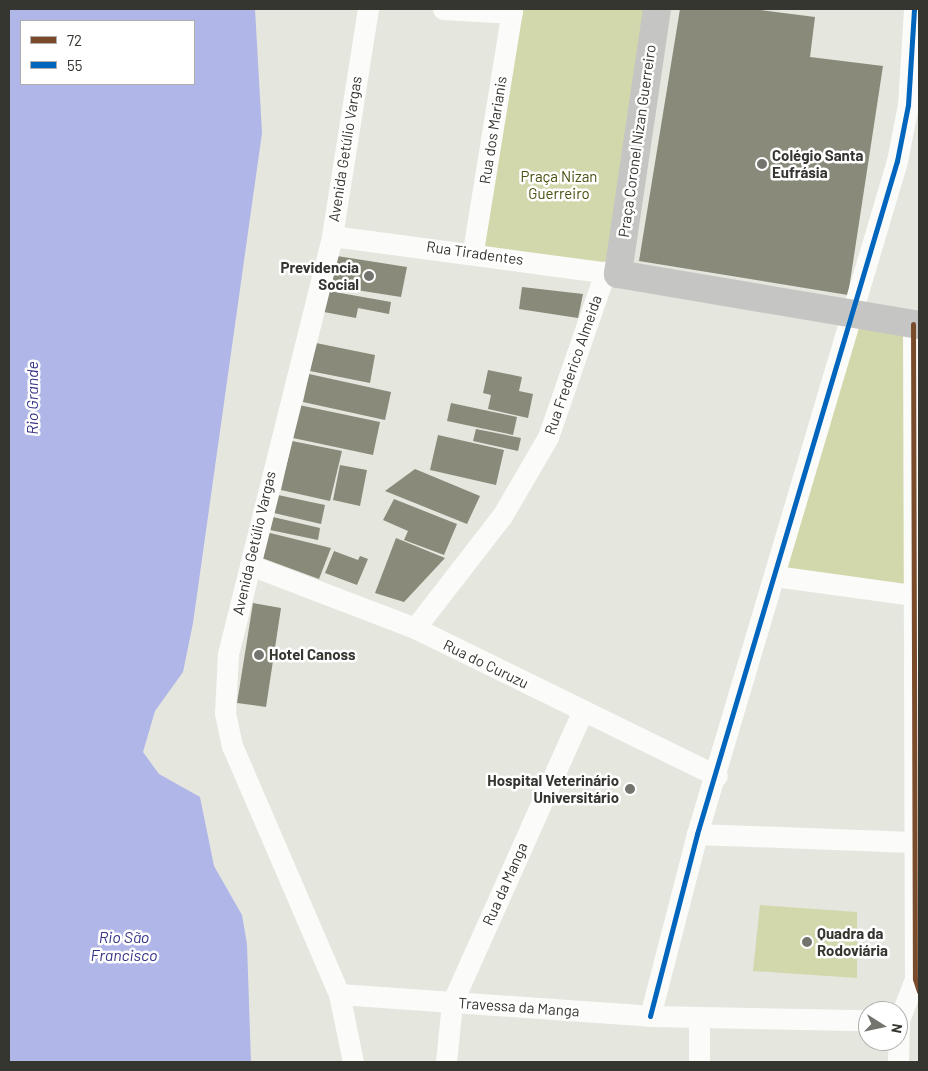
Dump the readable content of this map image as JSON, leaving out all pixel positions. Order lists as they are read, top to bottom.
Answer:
{
  "streets": {
    "main road": ["Praça Coronel Nizan Guerreiro"],
    "street": [
      "Rua dos Marianis",
      "Avenida Getúlio Vargas",
      "Rua Tiradentes",
      "Rua Frederico Almeida",
      "Rua do Curuzu",
      "Rua da Manga",
      "Travessa da Manga"
    ]
  },
  "crossings": [
    ["Rua dos Marianis", "Rua Tiradentes"],
    ["Praça Coronel Nizan Guerreiro", "Rua Tiradentes"],
    ["Praça Coronel Nizan Guerreiro", "Rua Frederico Almeida"],
    ["Avenida Getúlio Vargas", "Rua Tiradentes"],
    ["Avenida Getúlio Vargas", "Rua do Curuzu"],
    ["Avenida Getúlio Vargas", "Travessa da Manga"],
    ["Rua Tiradentes", "Rua Frederico Almeida"],
    ["Rua Frederico Almeida", "Rua do Curuzu"],
    ["Rua do Curuzu", "Rua da Manga"],
    ["Rua da Manga", "Travessa da Manga"]
  ],
  "water": ["Rio Grande", "Rio São Francisco"],
  "parks": ["Praça Nizan Guerreiro"],
  "places": [
    "Colégio Santa Eufrásia",
    "Previdencia Social",
    "Hotel Canoss",
    "Hospital Veterinário Universitário",
    "Quadra da Rodoviária"
  ],
  "lines": ["transit line 55", "transit line 72"],
  "legend": ["72", "55"],
  "north": "right"
}
